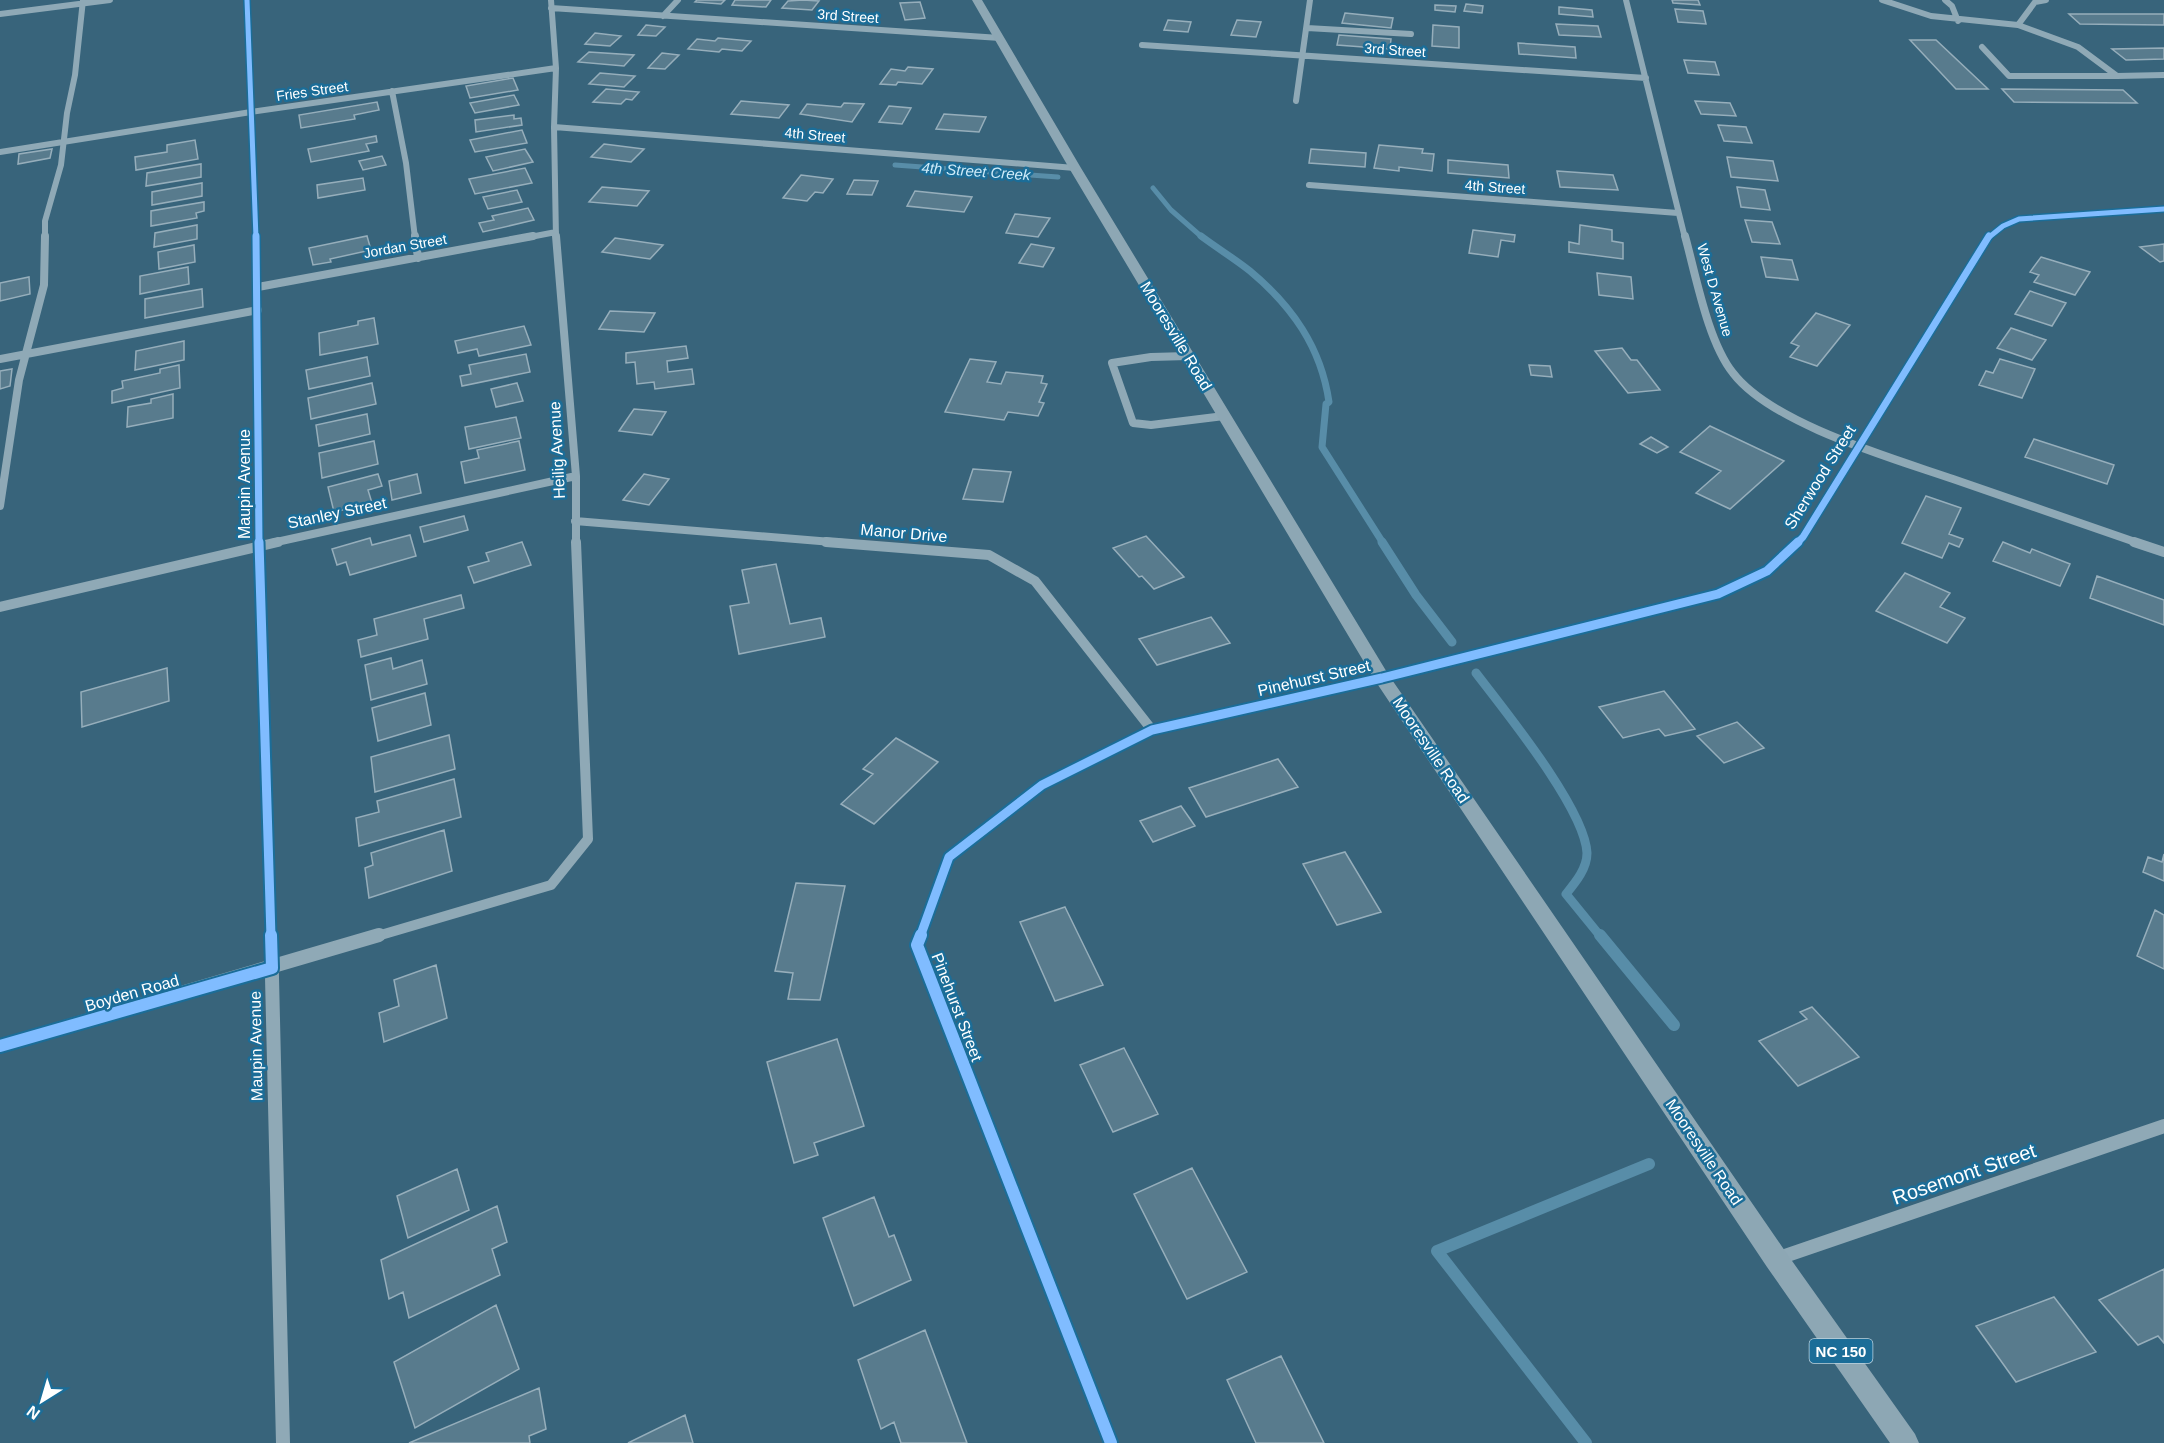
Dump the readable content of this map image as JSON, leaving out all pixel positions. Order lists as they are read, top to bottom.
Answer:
{
  "streets": {
    "main road": ["Mooresville Road", "NC 150"],
    "street": [
      "3rd Street",
      "Fries Street",
      "4th Street",
      "Jordan Street",
      "West D Avenue",
      "Heilig Avenue",
      "Sherwood Street",
      "Maupin Avenue",
      "Stanley Street",
      "Manor Drive",
      "Pinehurst Street",
      "Boyden Road",
      "Rosemont Street"
    ]
  },
  "crossings": [
    ["3rd Street", "West D Avenue"],
    ["3rd Street", "Mooresville Road"],
    ["3rd Street", "Heilig Avenue"],
    ["Fries Street", "Heilig Avenue"],
    ["Fries Street", "Maupin Avenue"],
    ["4th Street", "West D Avenue"],
    ["4th Street", "Mooresville Road"],
    ["4th Street", "Heilig Avenue"],
    ["Jordan Street", "Heilig Avenue"],
    ["Jordan Street", "Maupin Avenue"],
    ["West D Avenue", "Sherwood Street"],
    ["Mooresville Road", "Sherwood Street"],
    ["Mooresville Road", "Pinehurst Street"],
    ["Mooresville Road", "Rosemont Street"],
    ["Heilig Avenue", "Stanley Street"],
    ["Heilig Avenue", "Manor Drive"],
    ["Heilig Avenue", "Boyden Road"],
    ["Sherwood Street", "Pinehurst Street"],
    ["Maupin Avenue", "Stanley Street"],
    ["Maupin Avenue", "Boyden Road"],
    ["Manor Drive", "Pinehurst Street"]
  ],
  "water": ["4th Street Creek"],
  "north": "bottom left"
}
